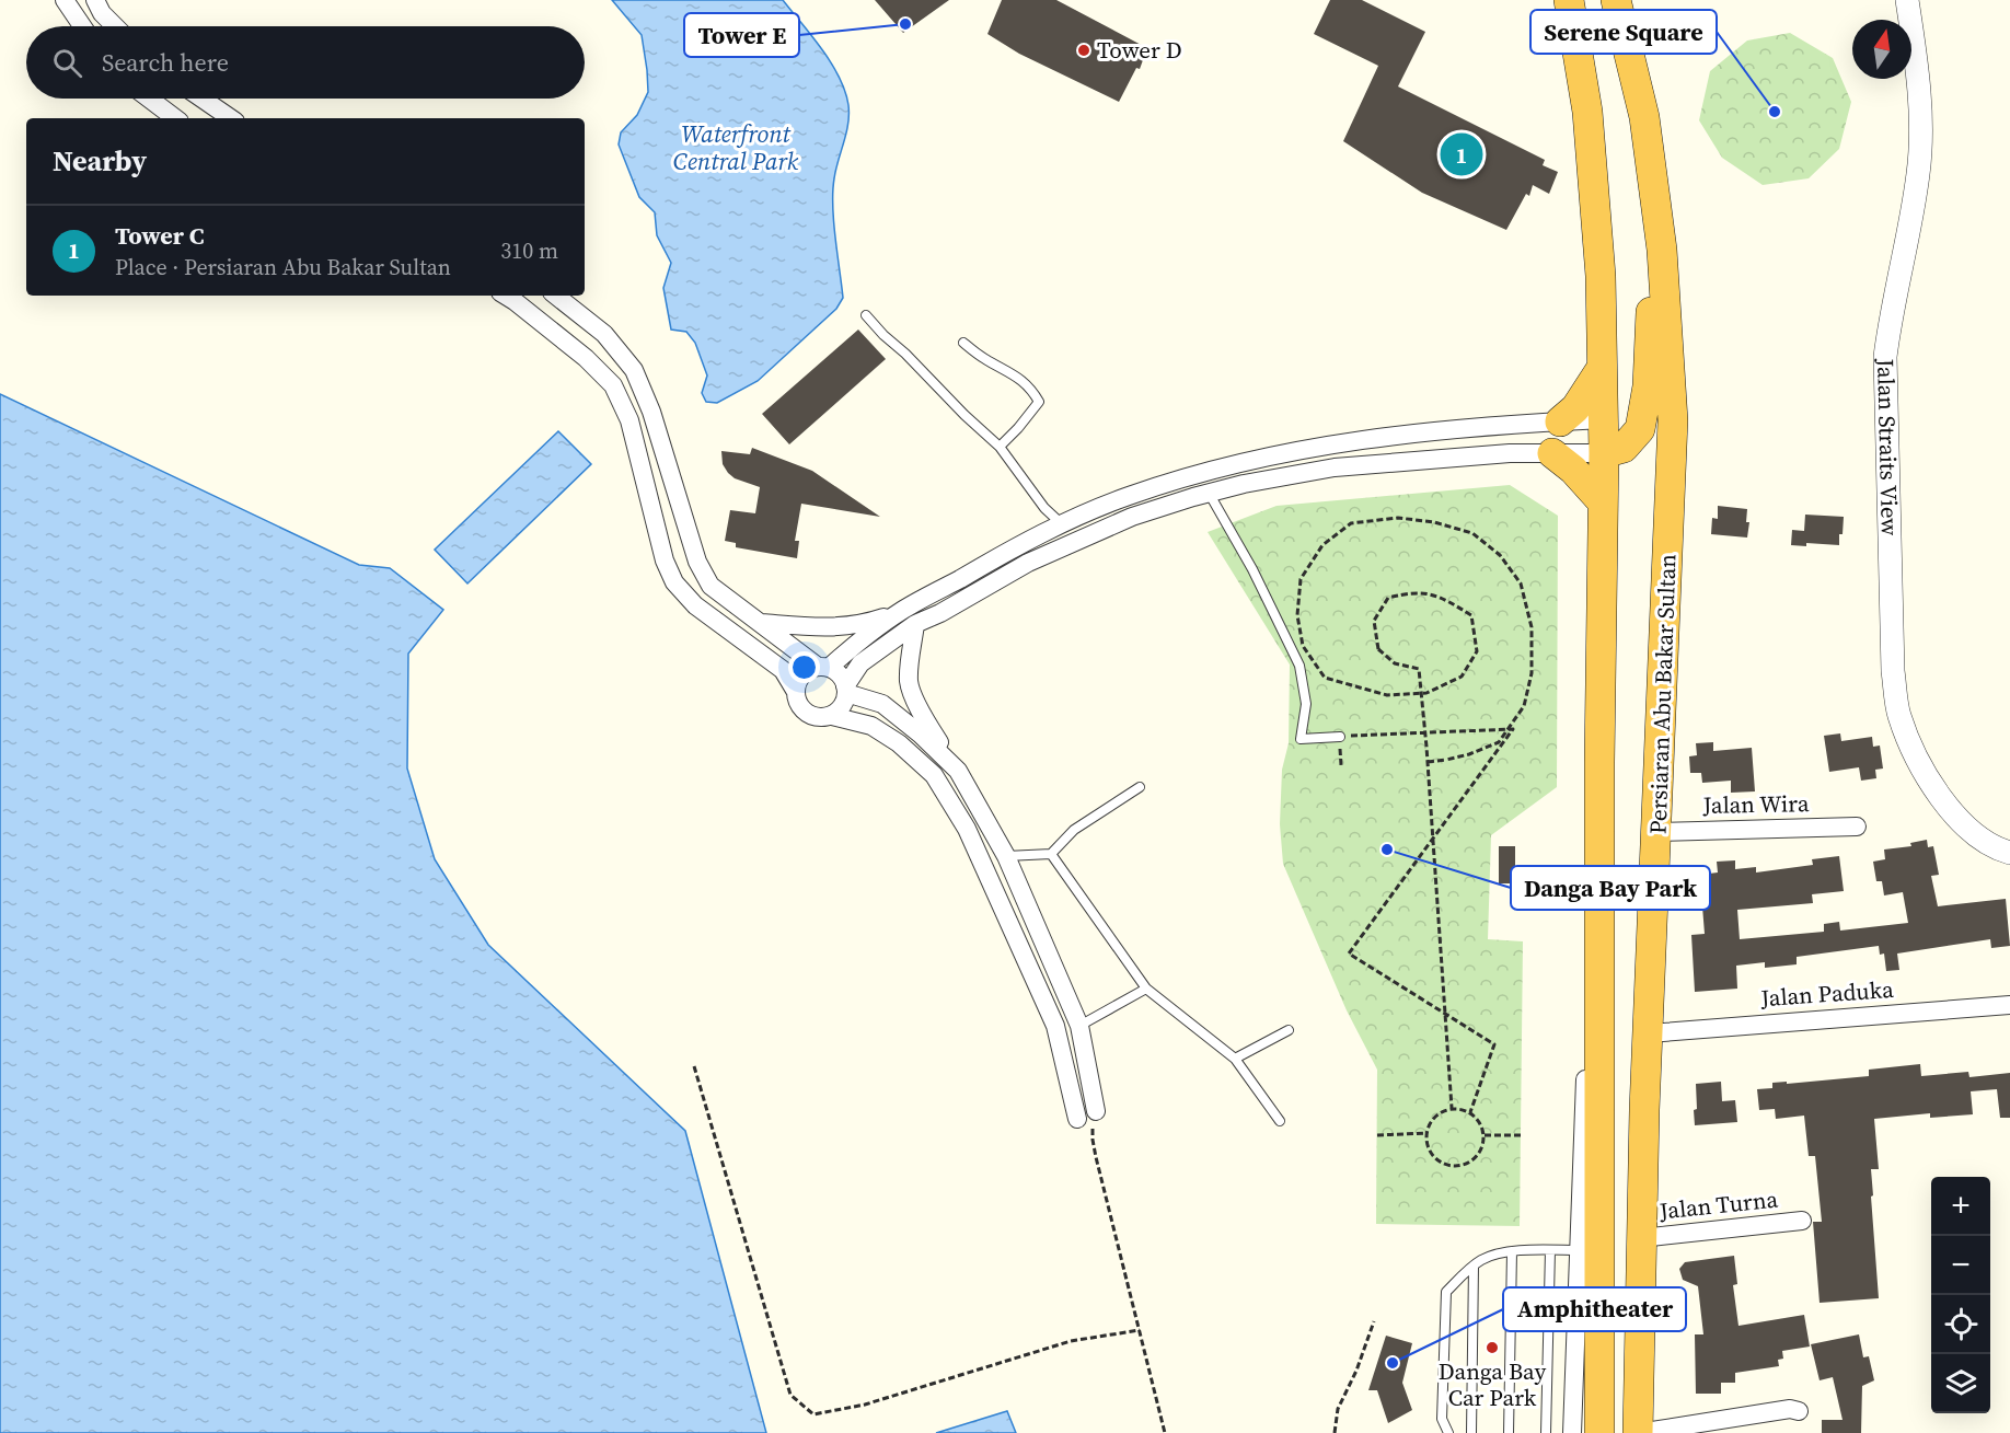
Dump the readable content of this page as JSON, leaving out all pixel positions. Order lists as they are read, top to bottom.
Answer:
{
  "streets": {
    "highway": ["Persiaran Abu Bakar Sultan"],
    "street": [
      "Jalan Straits View",
      "Jalan Wira",
      "Jalan Paduka",
      "Jalan Turna"
    ]
  },
  "crossings": [
    ["Persiaran Abu Bakar Sultan", "Jalan Wira"],
    ["Persiaran Abu Bakar Sultan", "Jalan Paduka"],
    ["Persiaran Abu Bakar Sultan", "Jalan Turna"]
  ],
  "water": ["Waterfront Central Park"],
  "places": [
    "Tower E",
    "Tower D",
    "Serene Square",
    "Danga Bay Park",
    "Danga Bay Car Park",
    "Amphitheater"
  ],
  "north": "top",
  "page": {
    "search": "Search here",
    "heading": "Nearby",
    "pins": "1",
    "list": [
      {
        "mark": "1",
        "name": "Tower C",
        "note": "Place · Persiaran Abu Bakar Sultan",
        "value": "310 m"
      }
    ],
    "map_buttons": ["+", "−"]
  }
}
